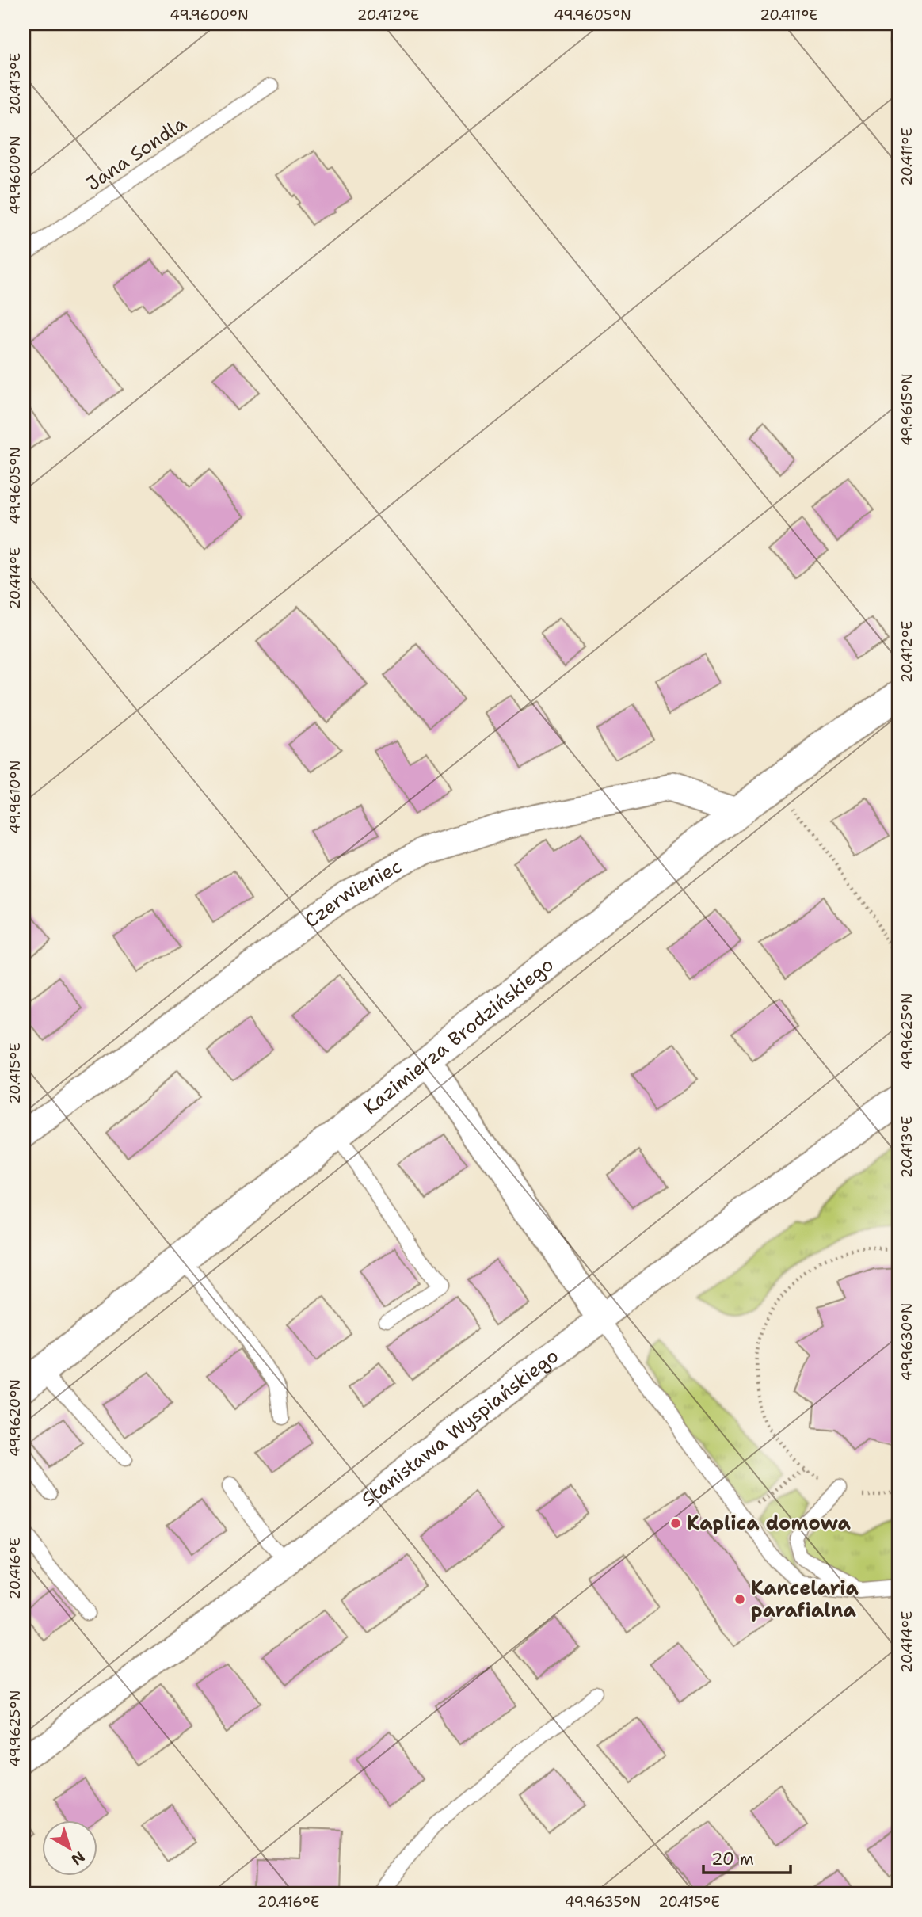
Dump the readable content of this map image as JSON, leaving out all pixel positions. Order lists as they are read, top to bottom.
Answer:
{
  "streets": {
    "main road": ["Kazimierza Brodzińskiego"],
    "street": ["Czerwieniec", "Stanisława Wyspiańskiego"],
    "lane": ["Jana Sondla"]
  },
  "crossings": [
    ["Czerwieniec", "Kazimierza Brodzińskiego"]
  ],
  "places": ["Kaplica domowa", "Kancelaria parafialna"],
  "scale_bar": "20 m",
  "north": "bottom right",
  "coordinates": [
    "49.9600°N",
    "20.412°E",
    "49.9605°N",
    "20.411°E",
    "20.413°E",
    "49.9615°N",
    "20.414°E",
    "49.9610°N",
    "49.9625°N",
    "20.415°E",
    "49.9630°N",
    "49.9620°N",
    "20.416°E",
    "49.9635°N"
  ]
}
